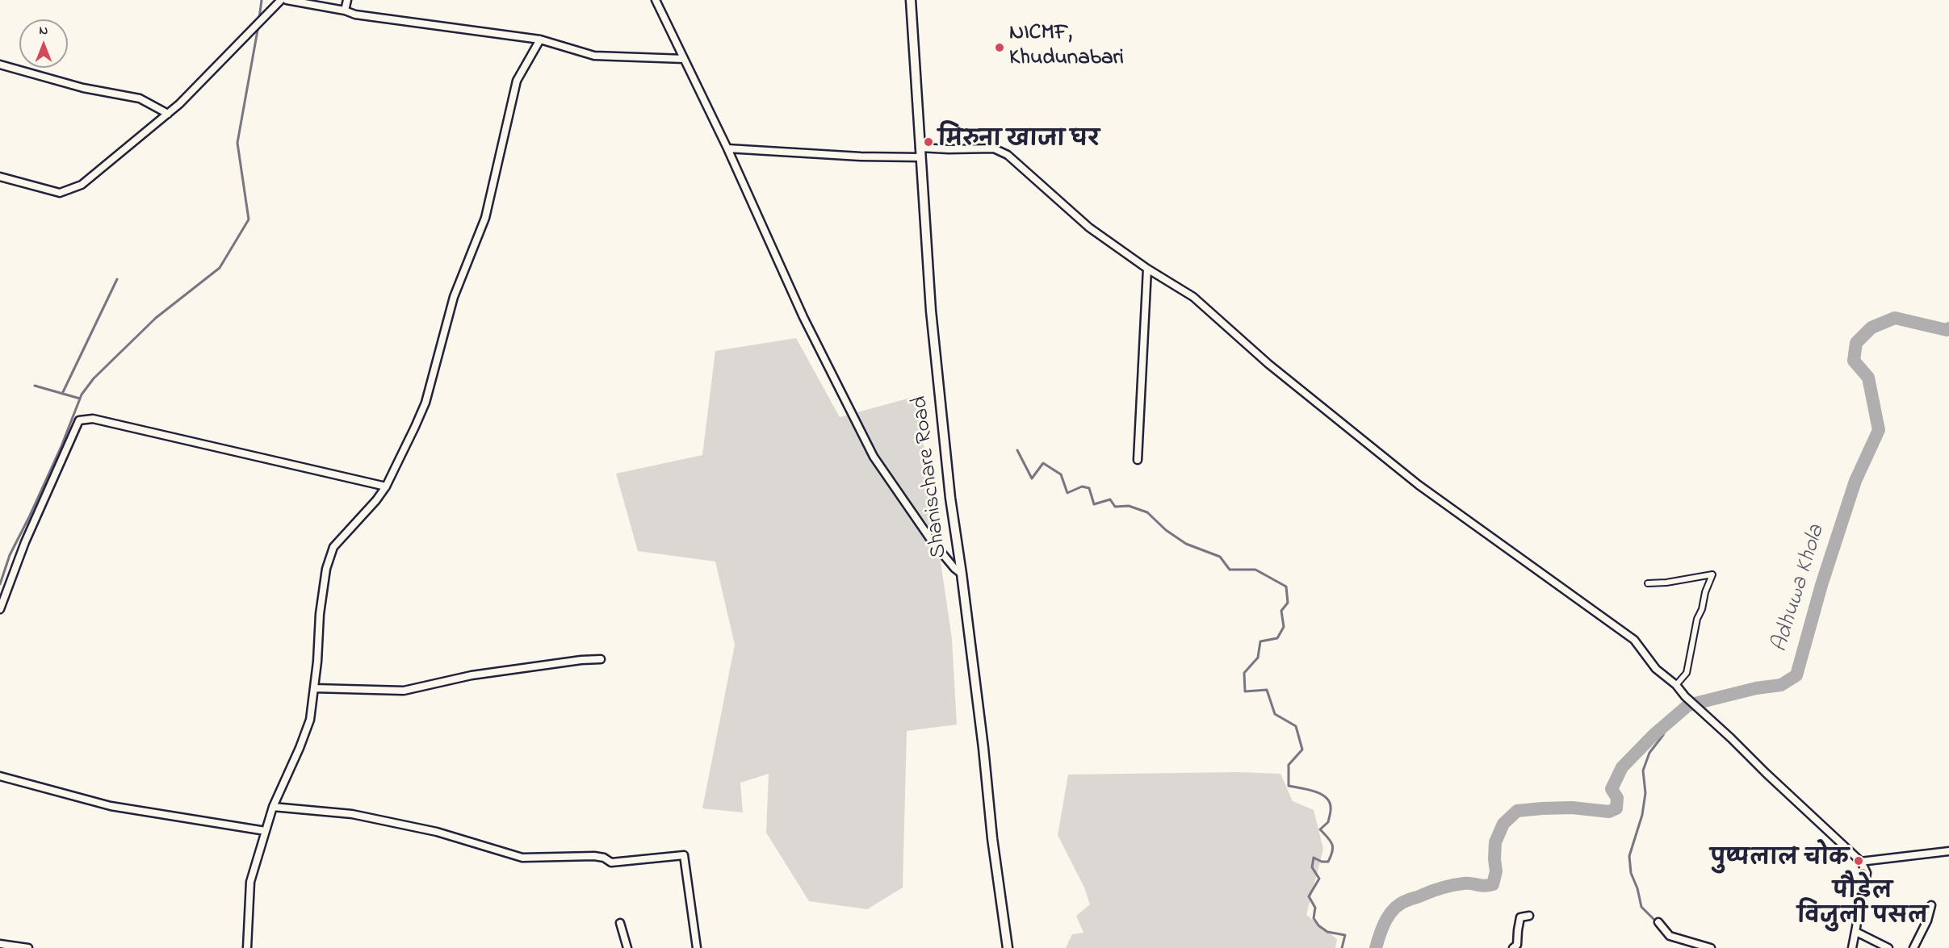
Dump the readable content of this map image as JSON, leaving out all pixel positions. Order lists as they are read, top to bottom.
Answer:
{
  "streets": {
    "street": ["Shanischare Road"]
  },
  "water": ["Adhuwa Khola"],
  "places": [
    "NICMF, Khudunabari",
    "मिरुना खाजा घर",
    "पुष्पलाल चोक",
    "पौडेल विजुली पसल"
  ],
  "north": "top"
}
